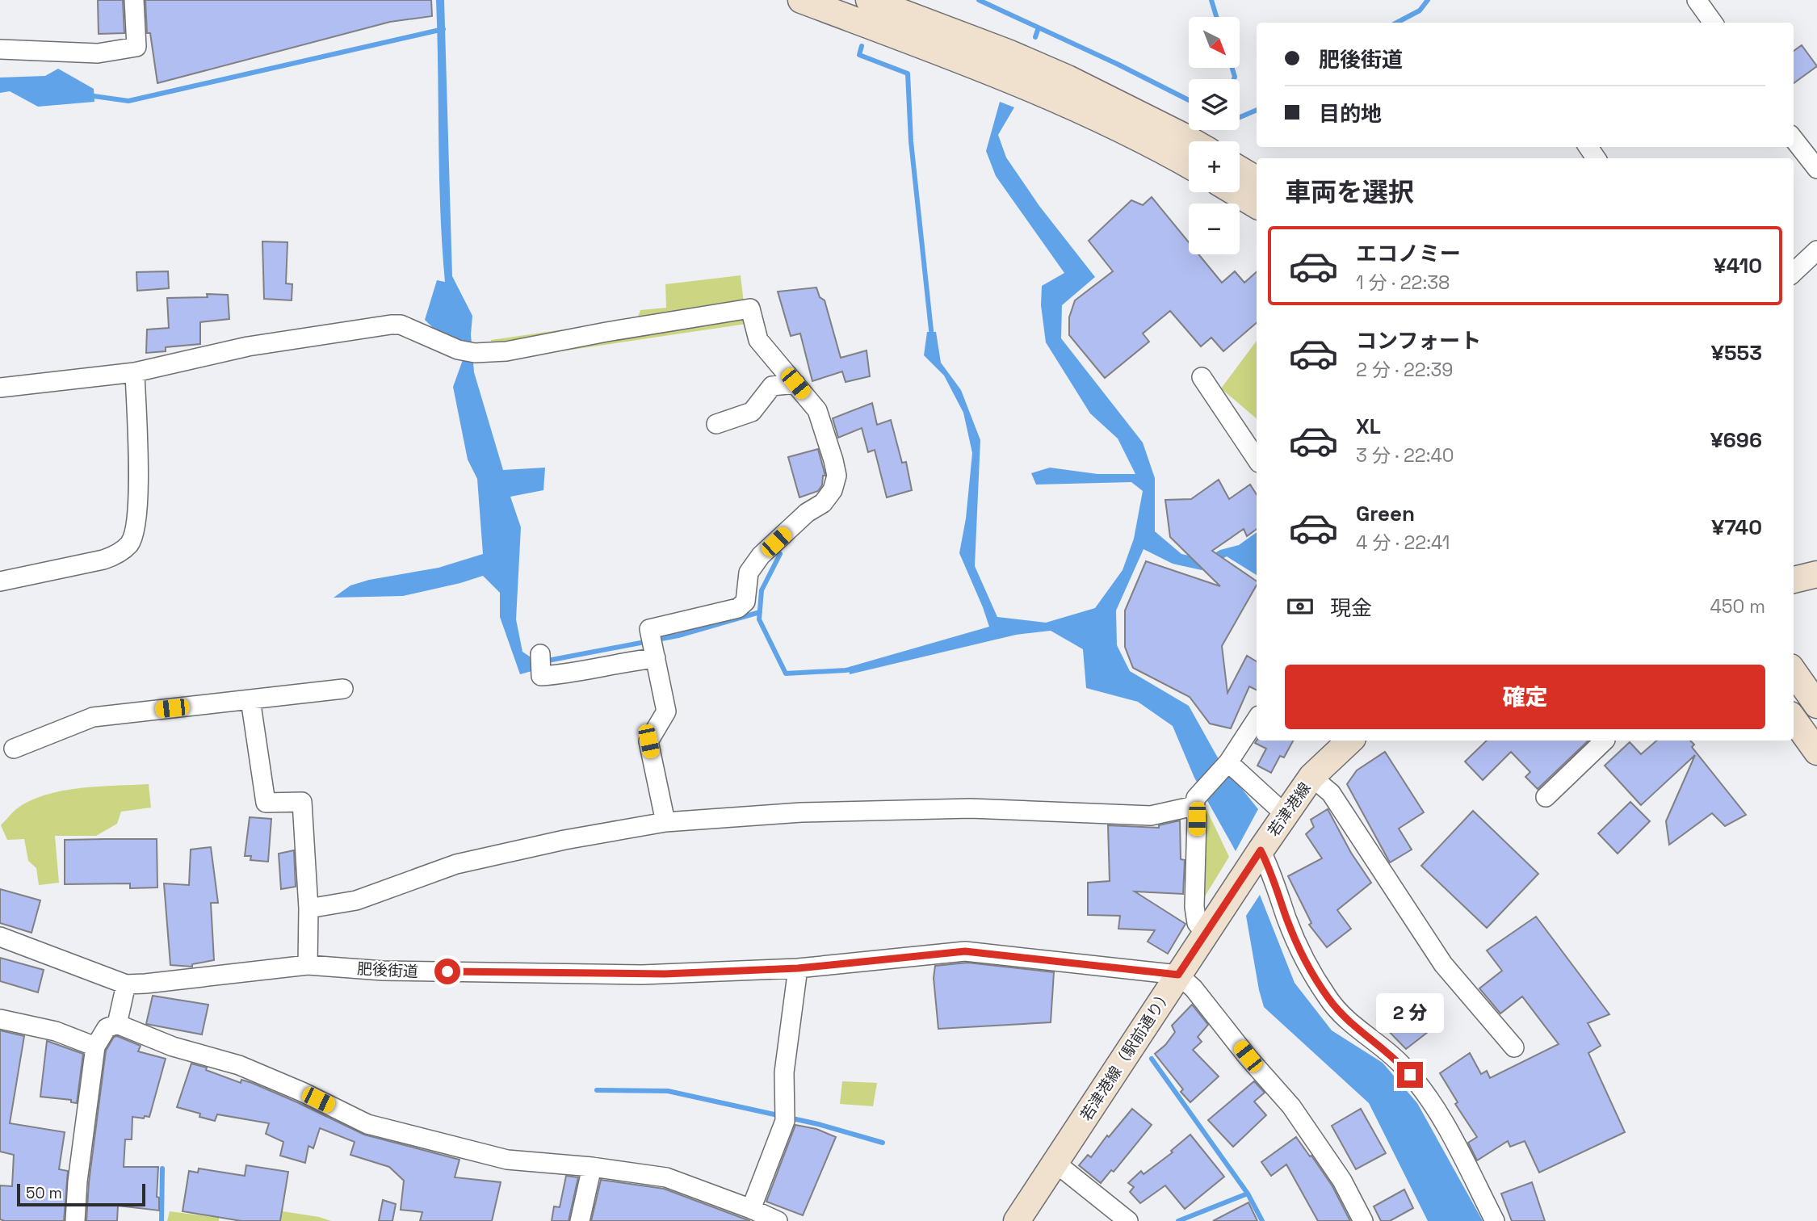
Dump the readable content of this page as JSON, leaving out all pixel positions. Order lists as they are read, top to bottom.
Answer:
{
  "streets": {
    "street": ["若津港線", "肥後街道", "若津港線（駅前通り）"]
  },
  "crossings": [
    ["若津港線", "若津港線（駅前通り）"],
    ["肥後街道", "若津港線（駅前通り）"]
  ],
  "scale_bar": "50 m",
  "north": "bottom right",
  "page": {
    "map_buttons": ["+", "−"],
    "banner": ["肥後街道", "目的地"],
    "heading": "車両を選択",
    "list": [
      {
        "name": "エコノミー",
        "note": "1 分 · 22:38",
        "value": "¥410"
      },
      {
        "name": "コンフォート",
        "note": "2 分 · 22:39",
        "value": "¥553"
      },
      {
        "name": "XL",
        "note": "3 分 · 22:40",
        "value": "¥696"
      },
      {
        "name": "Green",
        "note": "4 分 · 22:41",
        "value": "¥740"
      }
    ],
    "pay": ["現金", "450 m"],
    "buttons": "確定",
    "bubble": "2 分",
    "scale": "50 m"
  }
}
